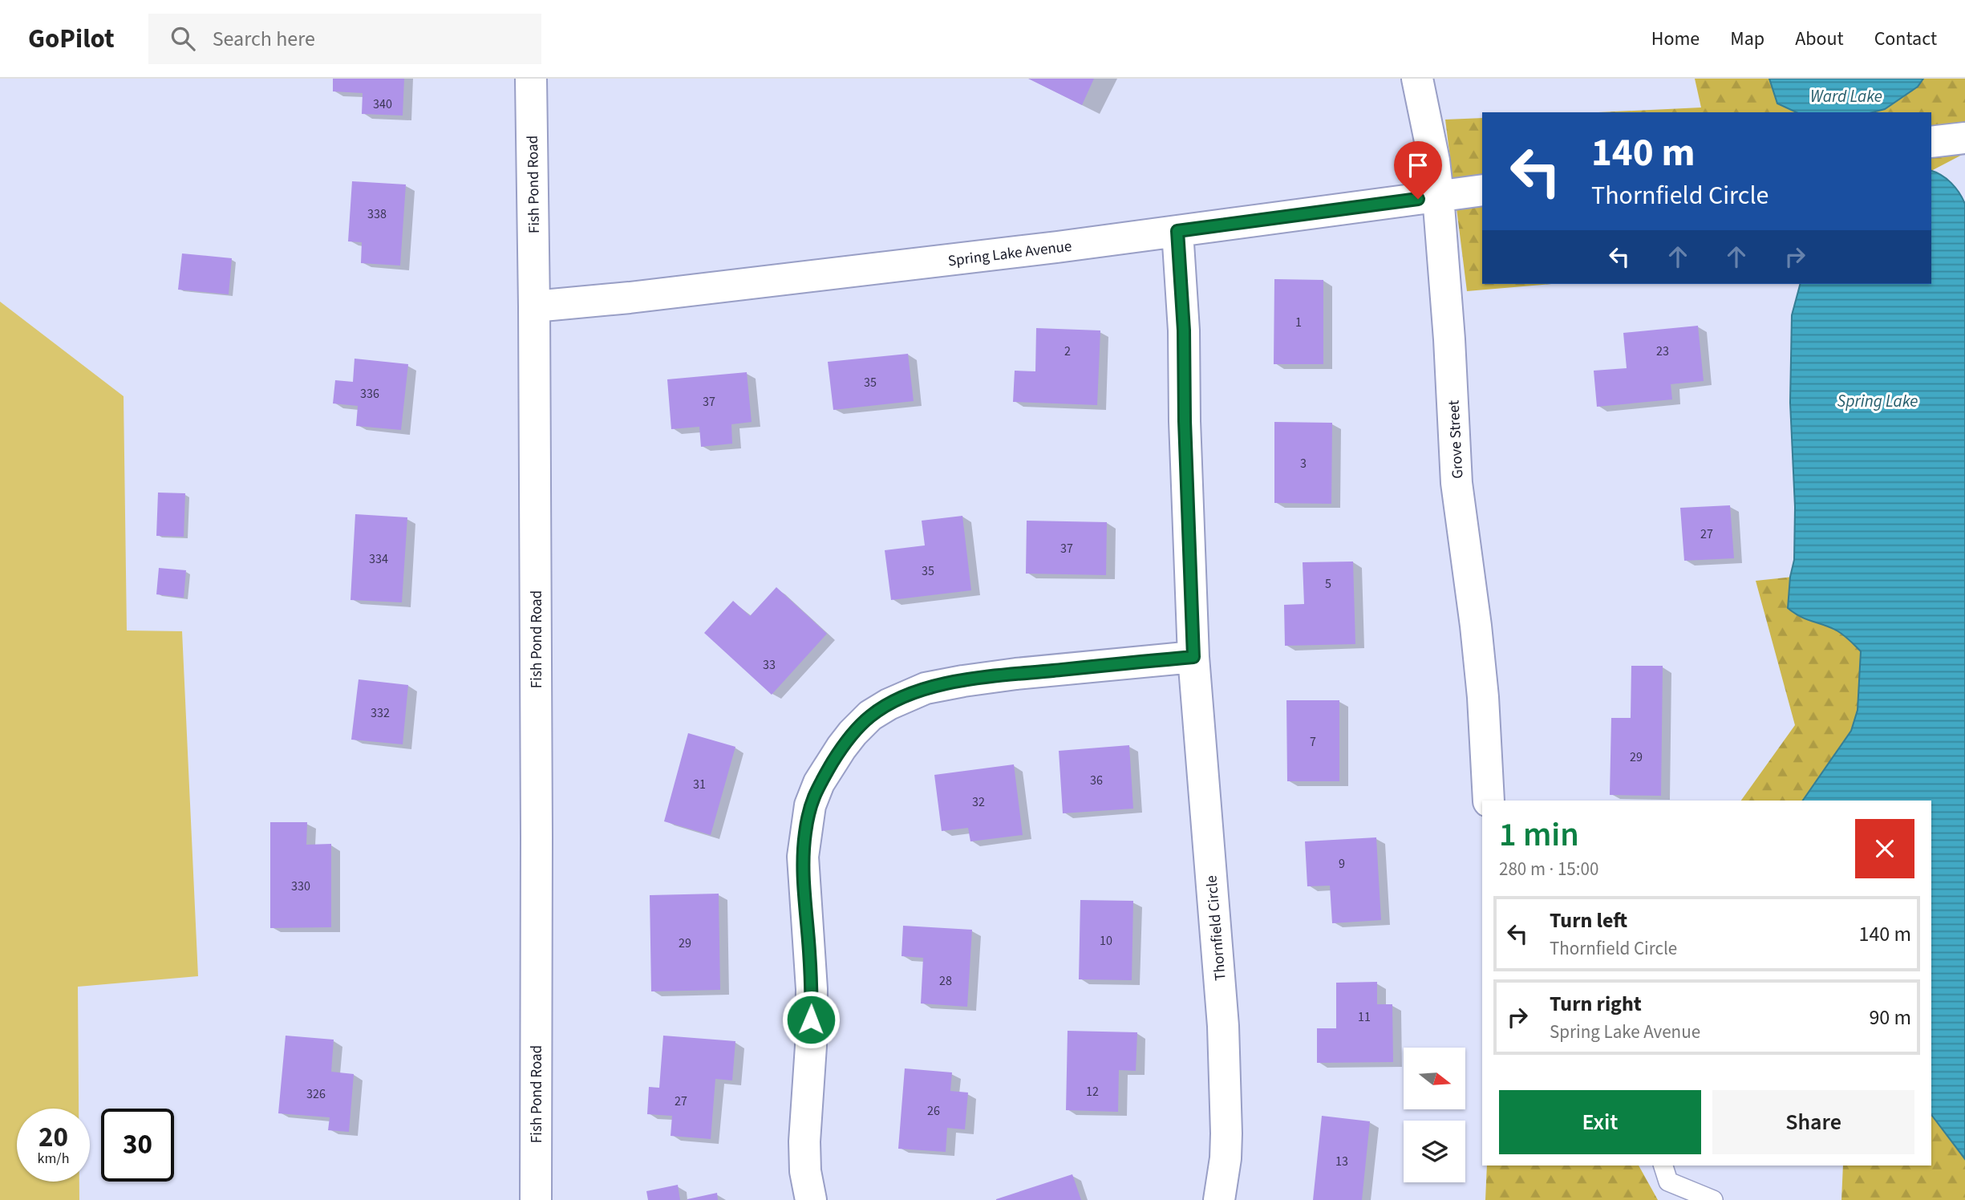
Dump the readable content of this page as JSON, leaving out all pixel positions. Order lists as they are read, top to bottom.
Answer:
{
  "streets": {
    "street": [
      "Fish Pond Road",
      "Spring Lake Avenue",
      "Grove Street",
      "Thornfield Circle"
    ]
  },
  "crossings": [
    ["Fish Pond Road", "Spring Lake Avenue"],
    ["Spring Lake Avenue", "Grove Street"],
    ["Spring Lake Avenue", "Thornfield Circle"]
  ],
  "water": ["Ward Lake", "Spring Lake"],
  "house_numbers": [
    "340",
    "338",
    "1",
    "2",
    "23",
    "35",
    "336",
    "37",
    "3",
    "27",
    "37",
    "334",
    "35",
    "5",
    "33",
    "332",
    "7",
    "29",
    "36",
    "31",
    "32",
    "9",
    "330",
    "10",
    "29",
    "28",
    "11",
    "12",
    "326",
    "27",
    "26",
    "13"
  ],
  "north": "right",
  "page": {
    "header": "GoPilot",
    "search": "Search here",
    "nav": [
      "Home",
      "Map",
      "About",
      "Contact"
    ],
    "turn": ["140 m", "Thornfield Circle"],
    "heading": ["1 min", "280 m · 15:00"],
    "list": [
      {
        "name": "Turn left",
        "note": "Thornfield Circle",
        "value": "140 m"
      },
      {
        "name": "Turn right",
        "note": "Spring Lake Avenue",
        "value": "90 m"
      }
    ],
    "buttons": ["Exit", "Share"],
    "speed": "20 km/h",
    "limit": "30"
  }
}
